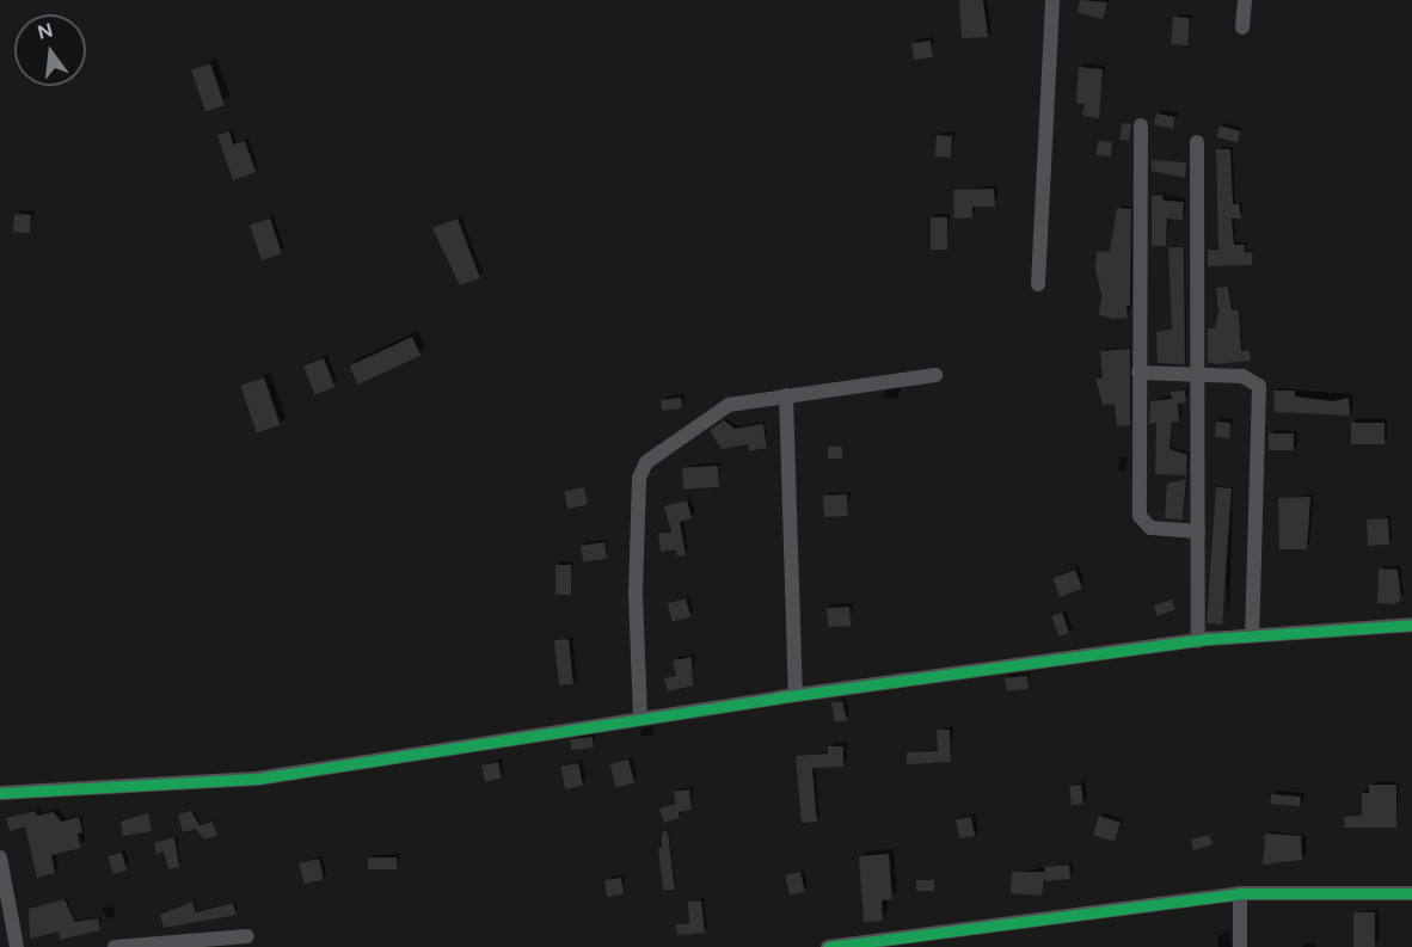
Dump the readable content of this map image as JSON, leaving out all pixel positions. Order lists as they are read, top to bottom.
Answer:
{
  "north": "top"
}
